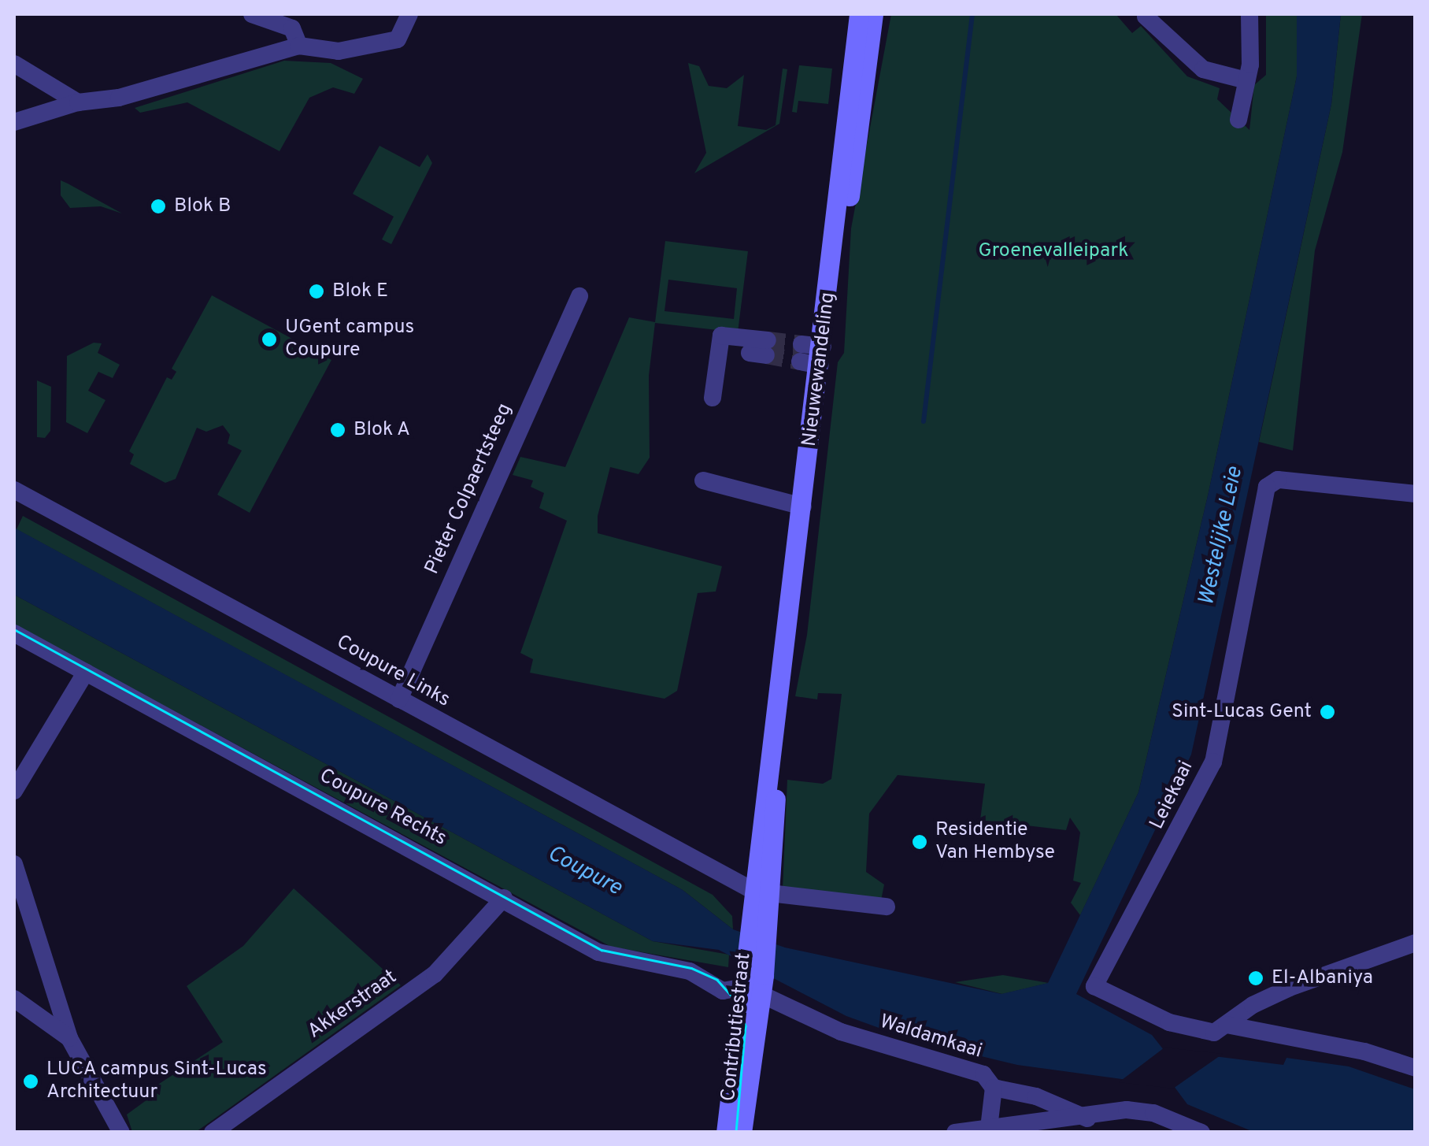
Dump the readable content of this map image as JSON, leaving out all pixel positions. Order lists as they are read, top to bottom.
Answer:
{
  "streets": {
    "main road": ["Nieuwewandeling", "Contributiestraat"],
    "street": [
      "Pieter Colpaertsteeg",
      "Coupure Links",
      "Leiekaai",
      "Coupure Rechts",
      "Akkerstraat",
      "Waldamkaai"
    ]
  },
  "crossings": [
    ["Nieuwewandeling", "Coupure Links"],
    ["Nieuwewandeling", "Contributiestraat"],
    ["Pieter Colpaertsteeg", "Coupure Links"],
    ["Coupure Rechts", "Akkerstraat"],
    ["Coupure Rechts", "Contributiestraat"],
    ["Contributiestraat", "Waldamkaai"]
  ],
  "water": ["Westelijke Leie", "Coupure"],
  "parks": ["Groenevalleipark"],
  "places": [
    "Blok B",
    "Blok E",
    "UGent campus Coupure",
    "Blok A",
    "Sint-Lucas Gent",
    "Residentie Van Hembyse",
    "El-Albaniya",
    "LUCA campus Sint-Lucas Architectuur"
  ]
}
